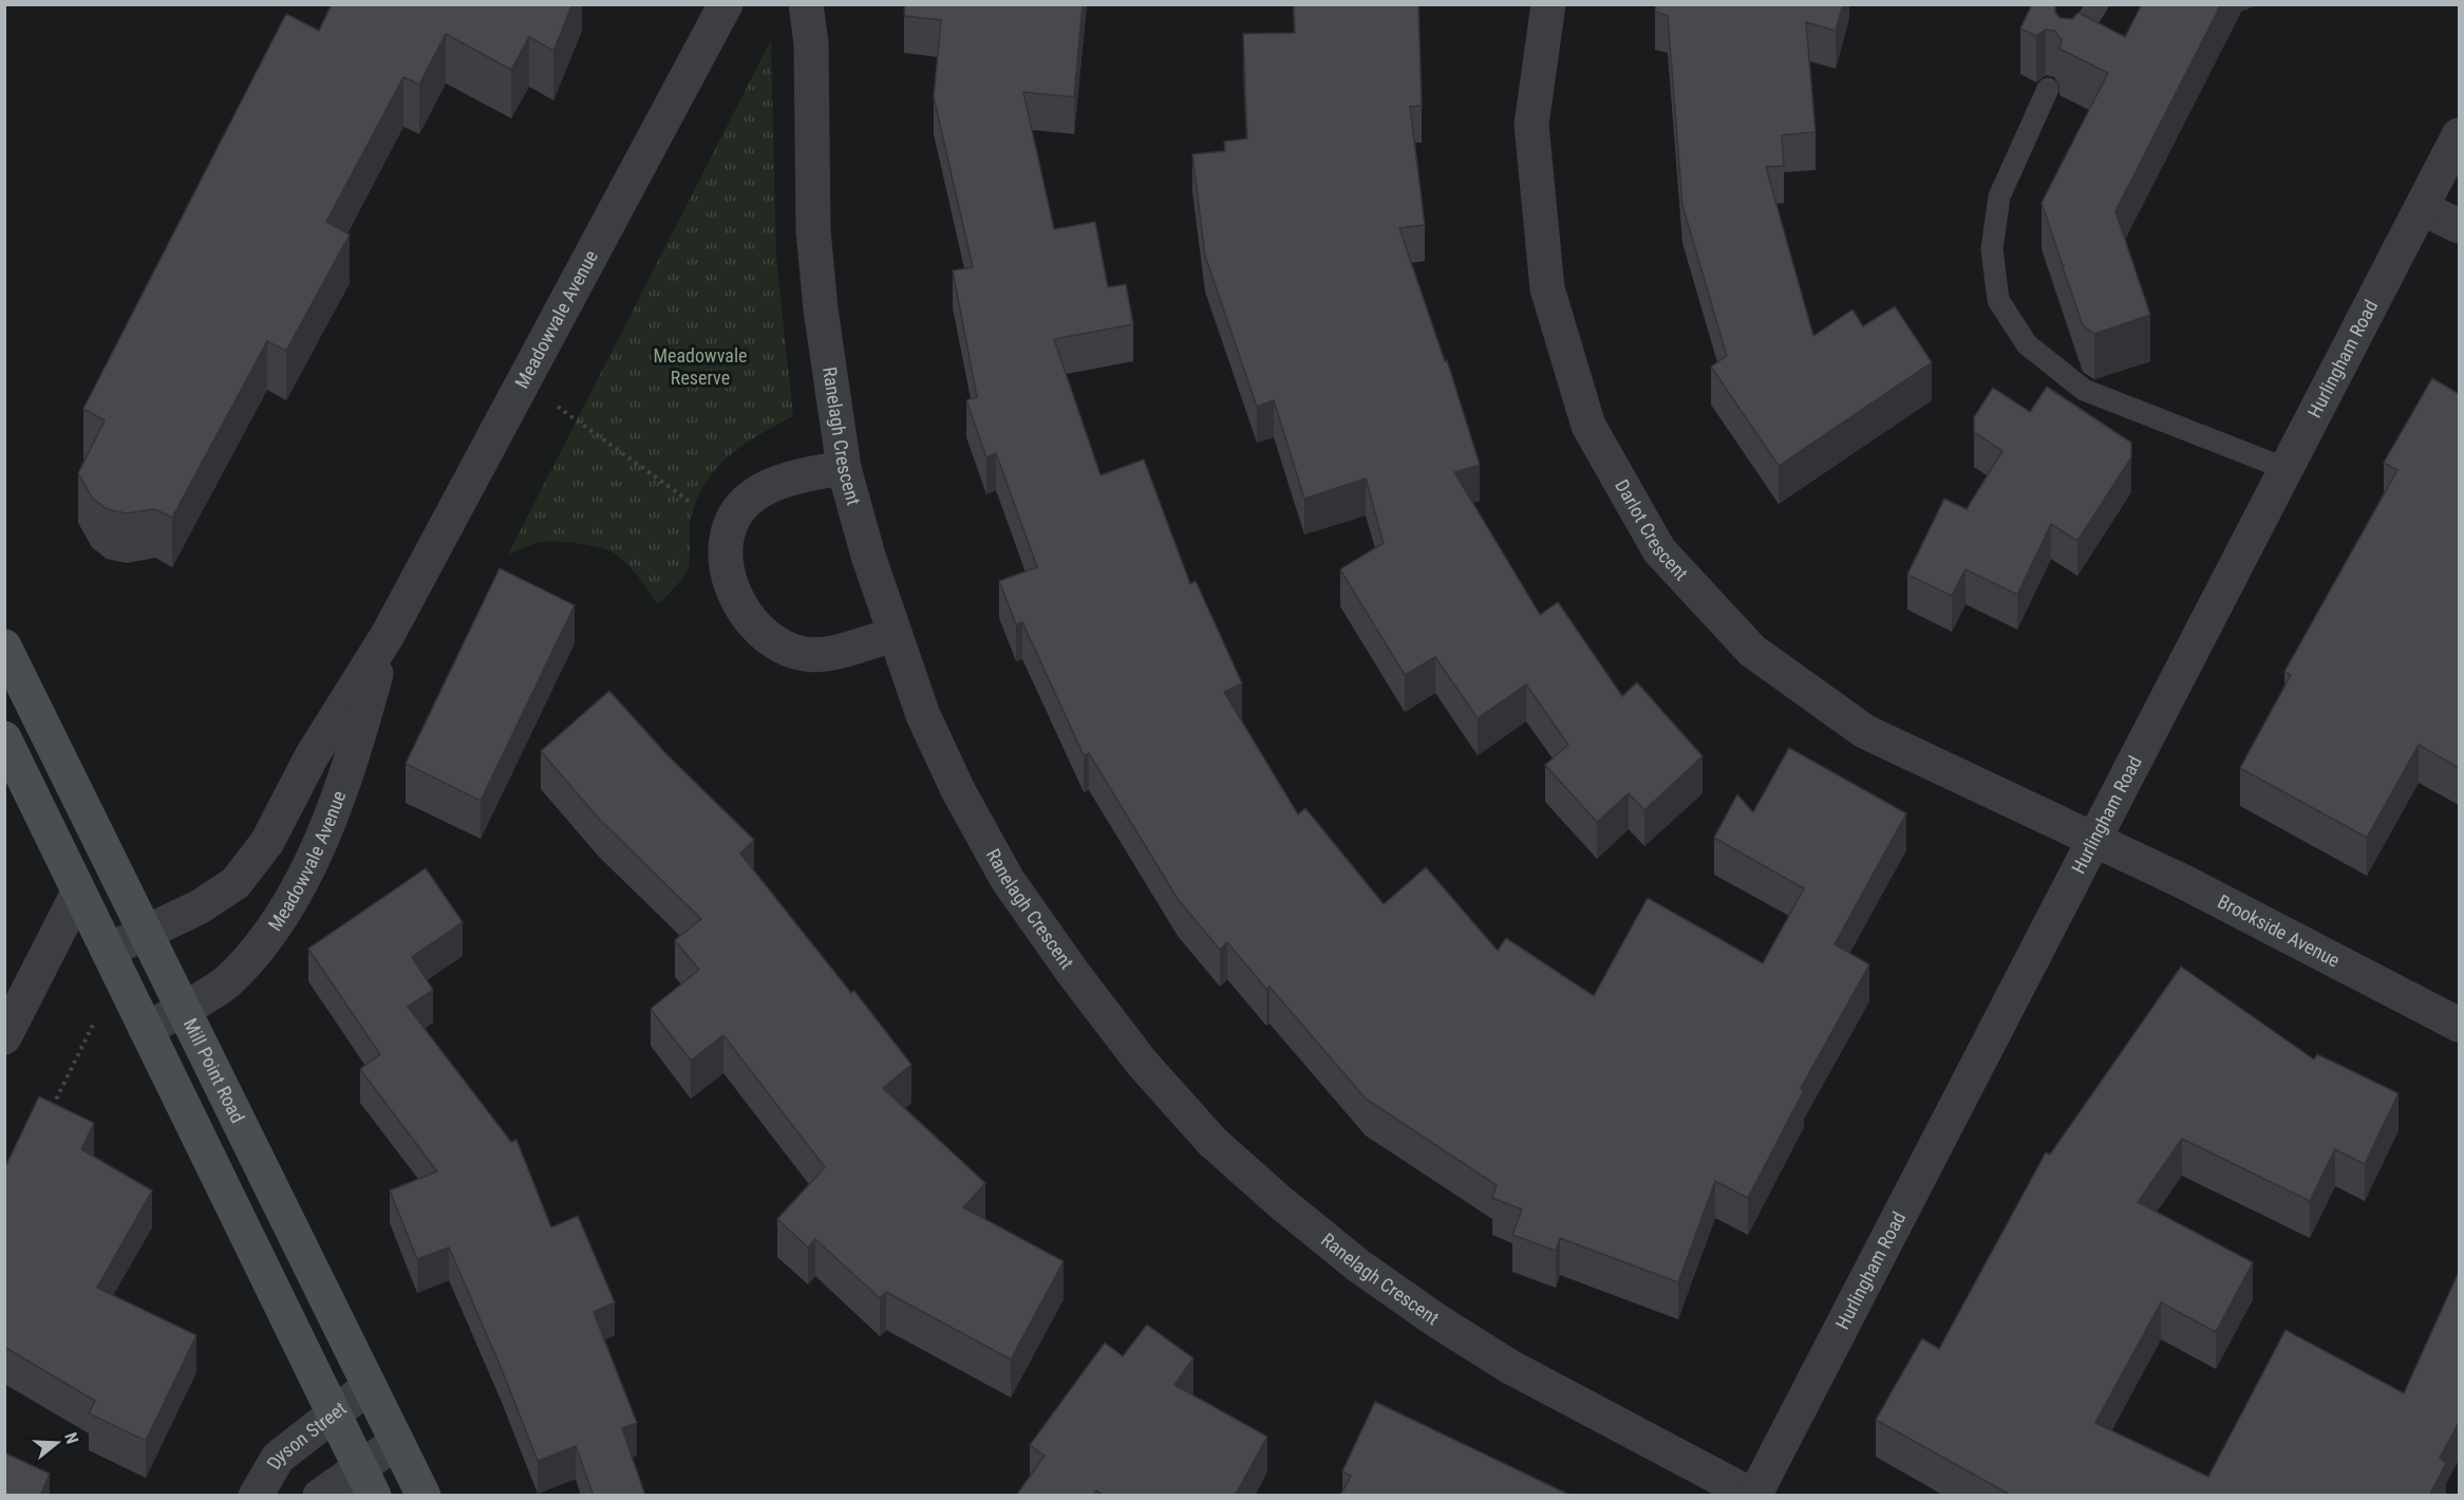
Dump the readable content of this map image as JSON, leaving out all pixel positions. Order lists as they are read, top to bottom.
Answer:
{
  "streets": {
    "main road": ["Mill Point Road"],
    "street": [
      "Meadowvale Avenue",
      "Hurlingham Road",
      "Ranelagh Crescent",
      "Darlot Crescent",
      "Brookside Avenue",
      "Dyson Street"
    ]
  },
  "crossings": [
    ["Meadowvale Avenue", "Mill Point Road"],
    ["Hurlingham Road", "Ranelagh Crescent"],
    ["Hurlingham Road", "Darlot Crescent"],
    ["Hurlingham Road", "Brookside Avenue"],
    ["Darlot Crescent", "Brookside Avenue"],
    ["Mill Point Road", "Dyson Street"]
  ],
  "parks": ["Meadowvale Reserve"],
  "north": "right"
}
